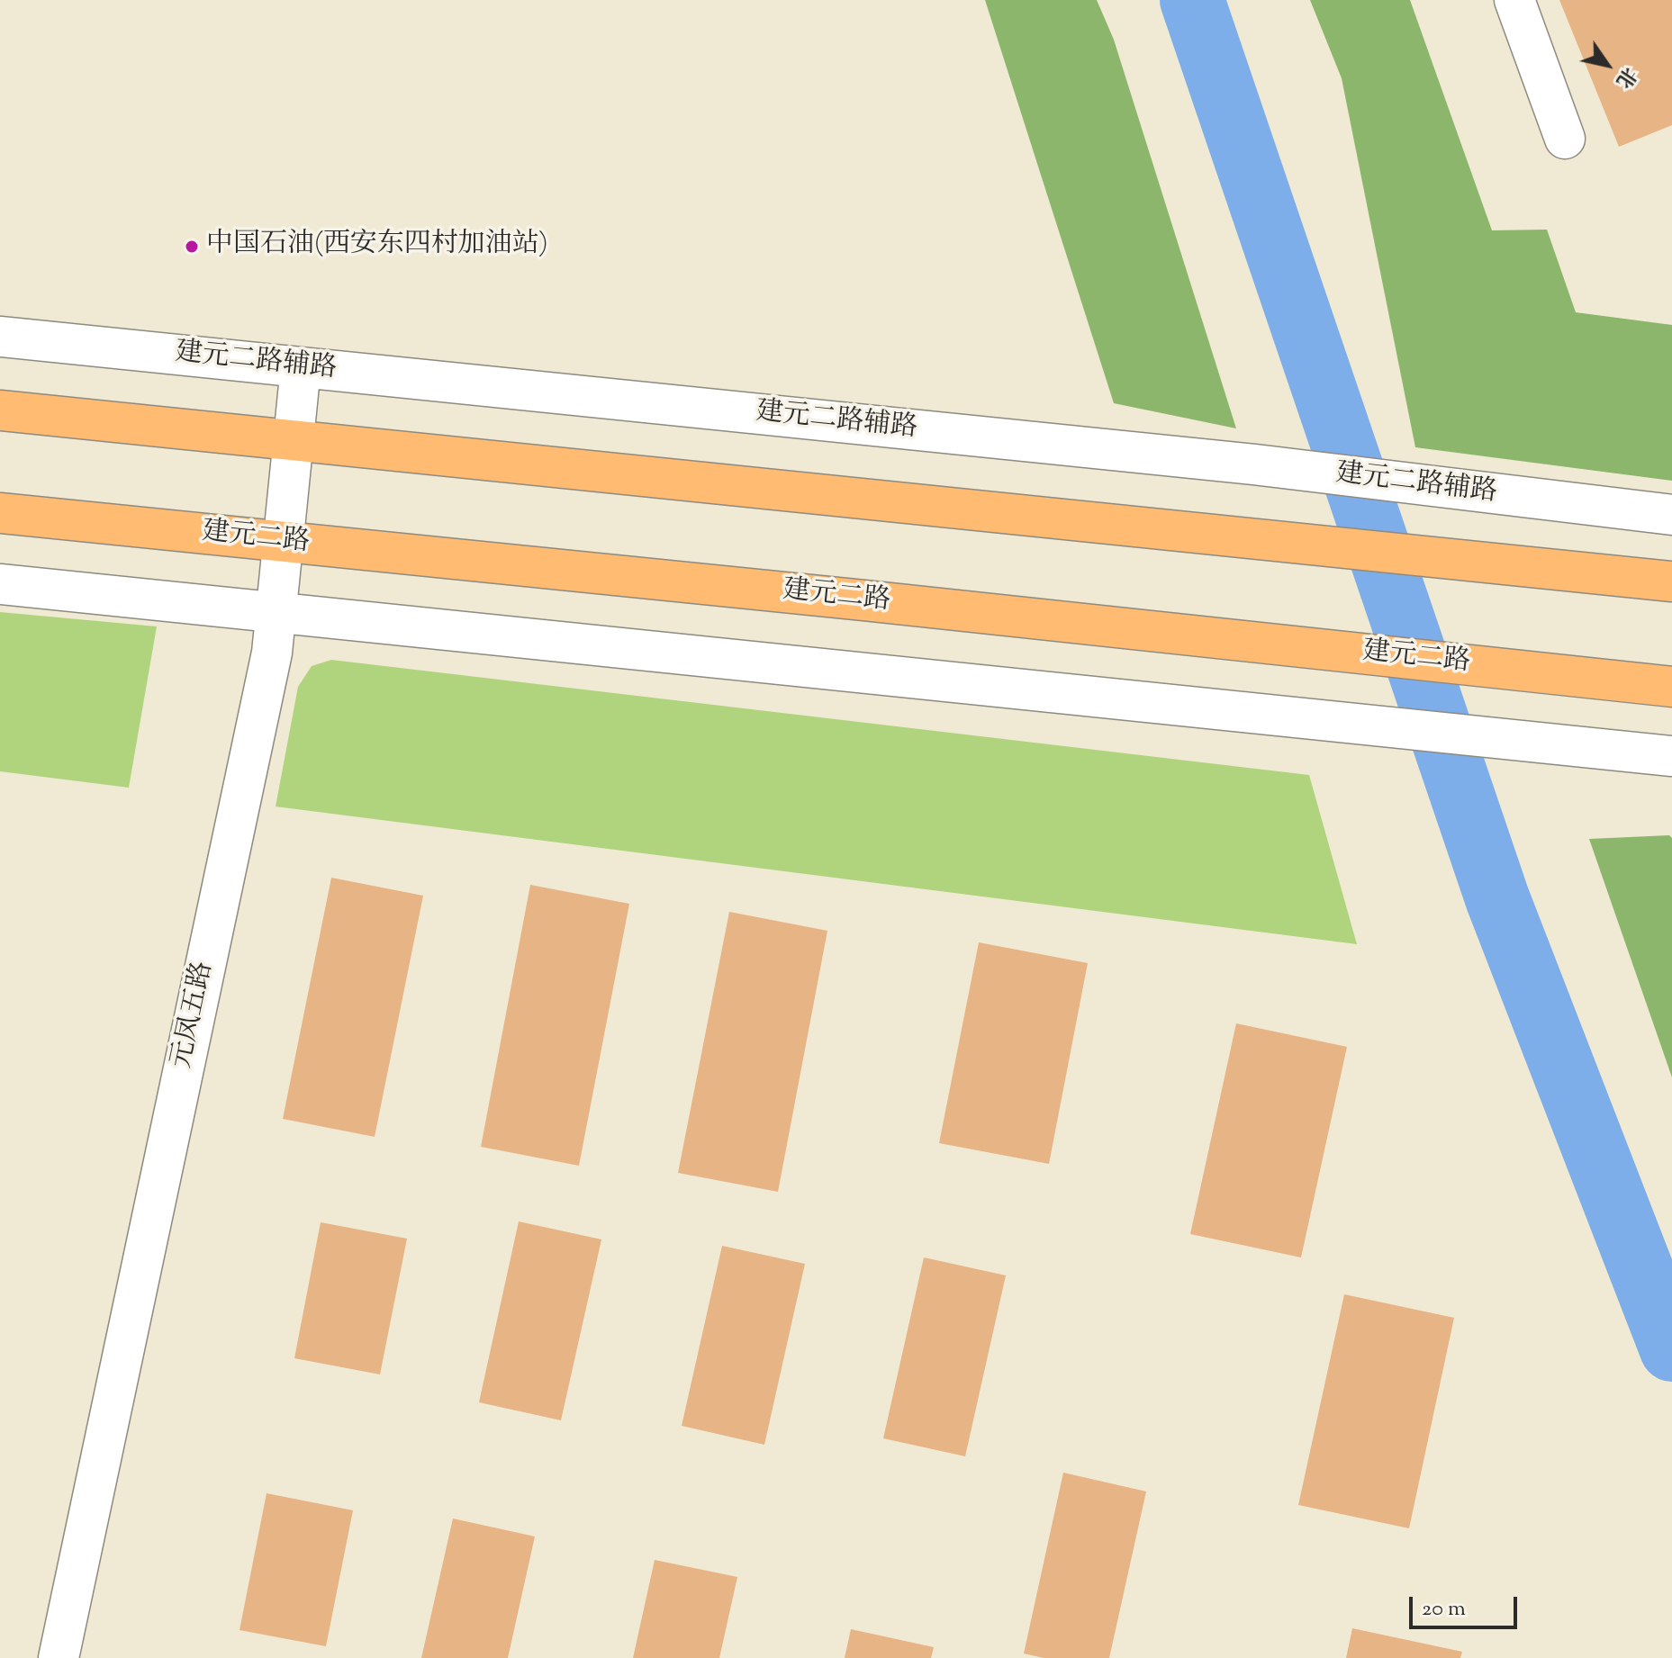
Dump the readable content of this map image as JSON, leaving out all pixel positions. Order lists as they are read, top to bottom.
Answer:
{
  "streets": {
    "main road": ["建元二路"],
    "street": ["建元二路辅路", "元凤五路"]
  },
  "crossings": [
    ["建元二路辅路", "元凤五路"],
    ["建元二路", "元凤五路"]
  ],
  "places": ["中国石油(西安东四村加油站)"],
  "scale_bar": "20 m",
  "north": "bottom right"
}
